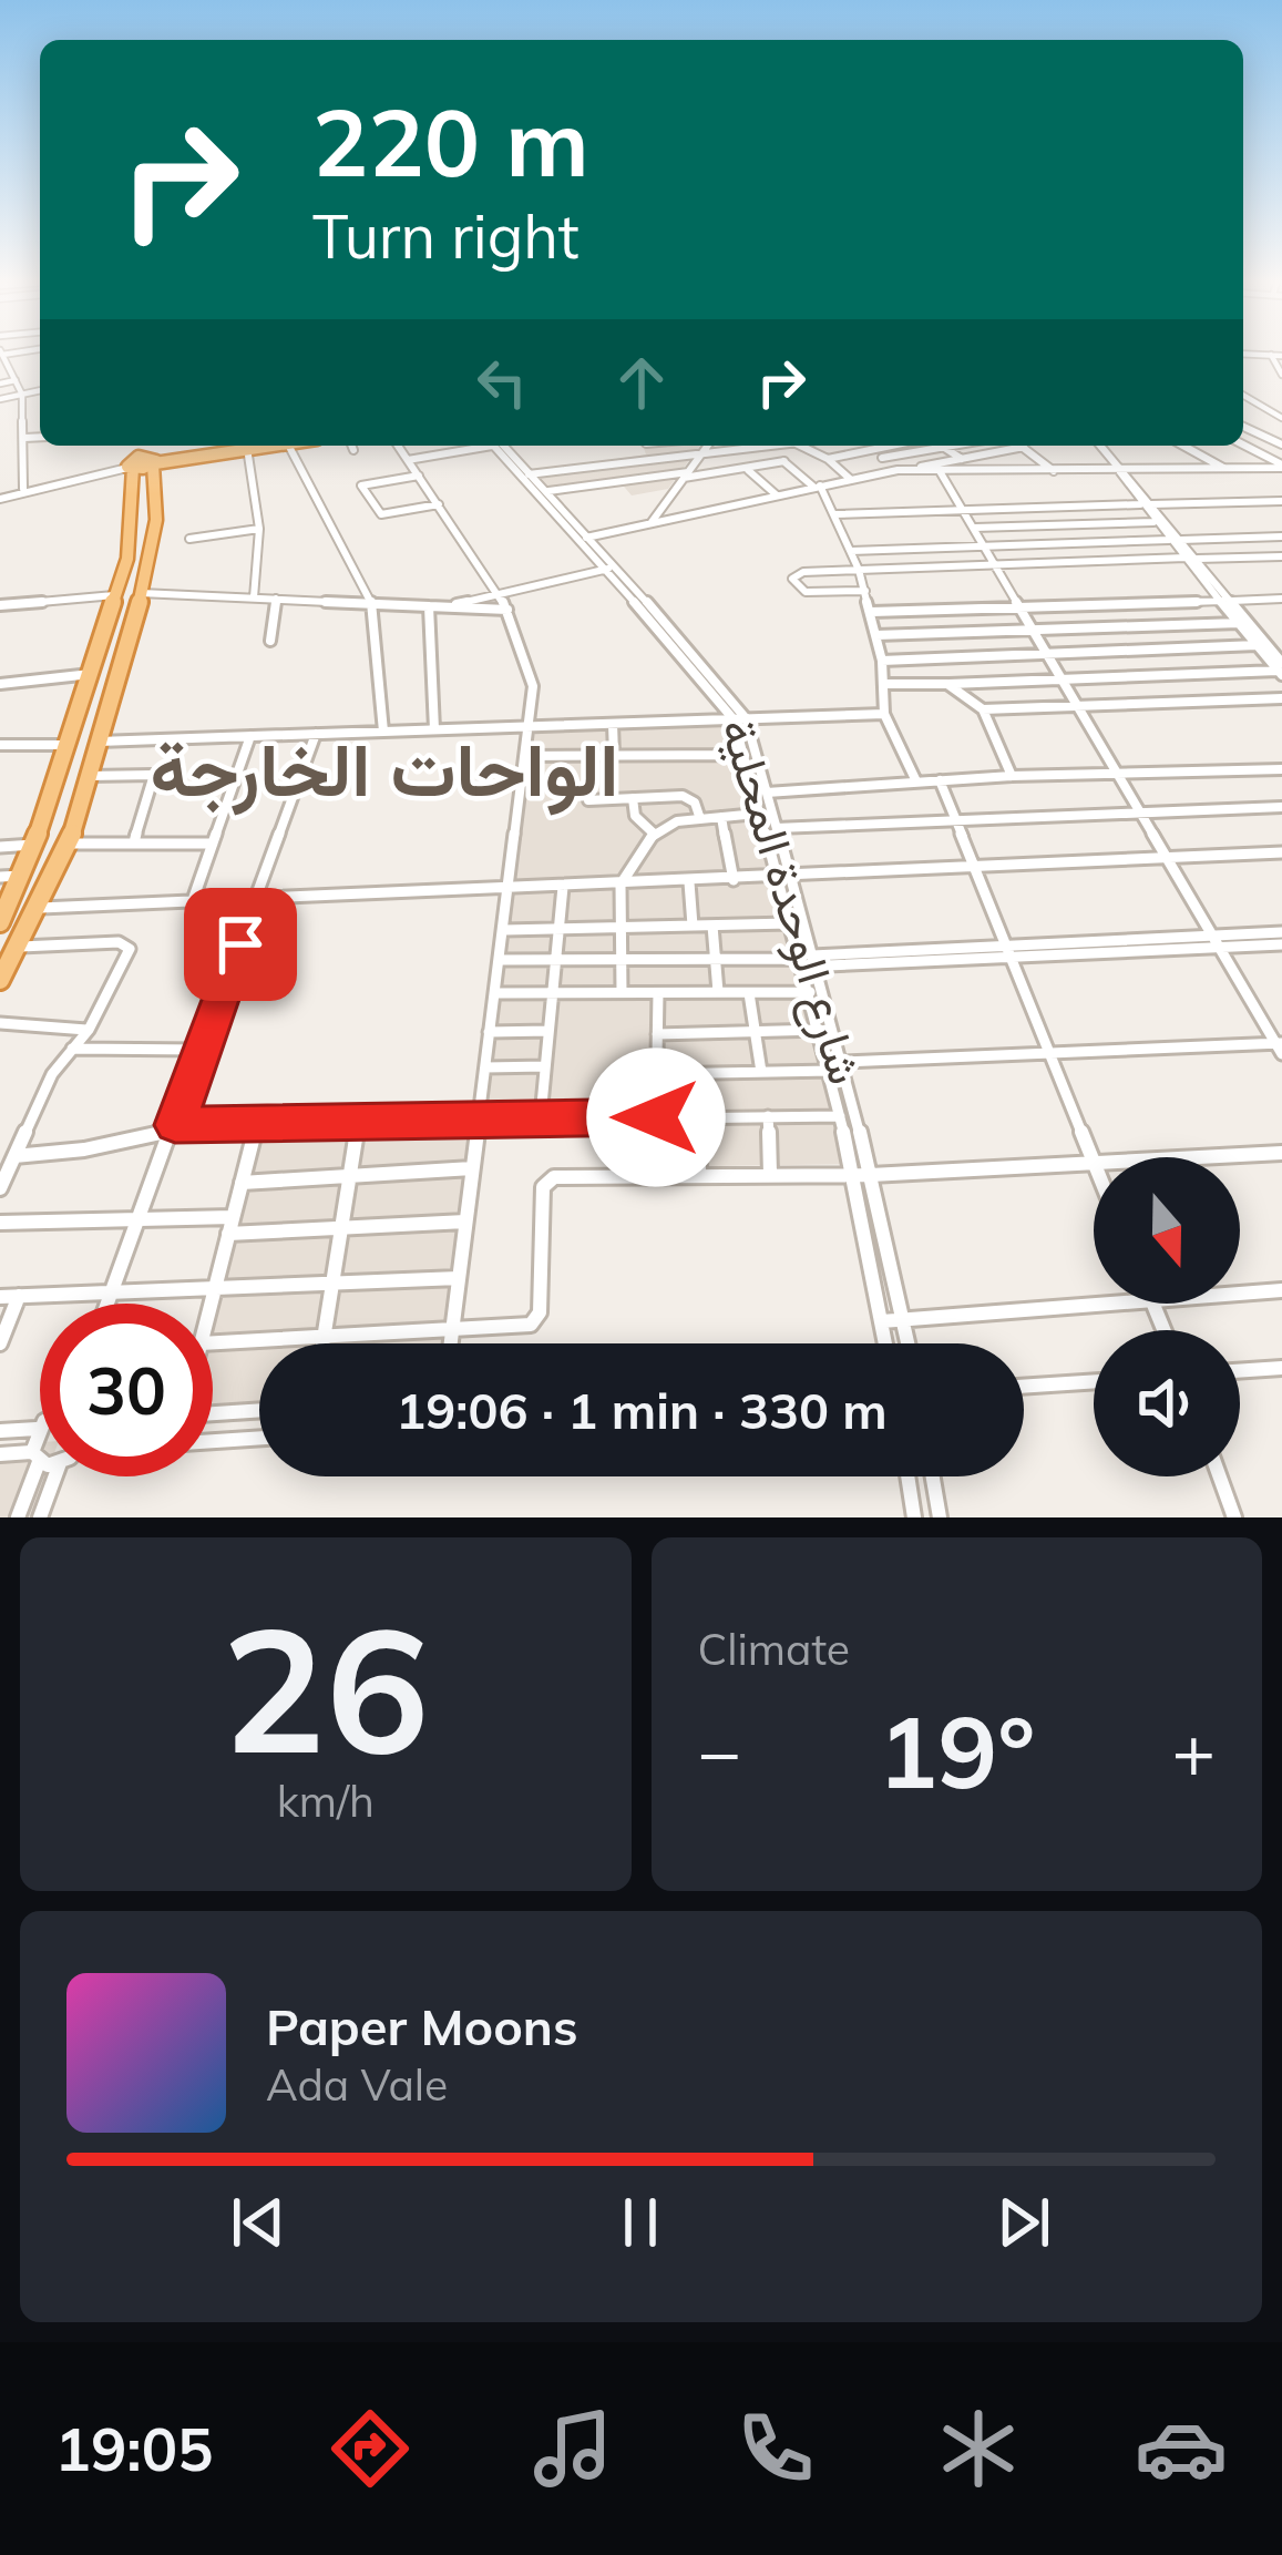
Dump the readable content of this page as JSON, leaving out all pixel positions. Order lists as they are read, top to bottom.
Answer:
{
  "streets": {
    "street": ["شارع الوحدة المحلية"]
  },
  "districts": ["الواحات الخارجة"],
  "north": "bottom",
  "page": {
    "turn": ["220 m", "Turn right"],
    "limit": "30",
    "trip": "19:06 · 1 min · 330 m",
    "tile": [
      ["26", "km/h"],
      "Climate"
    ],
    "heat": ["−", "19°", "+"],
    "song": ["Paper Moons", "Ada Vale"],
    "tabs": "19:05"
  }
}
